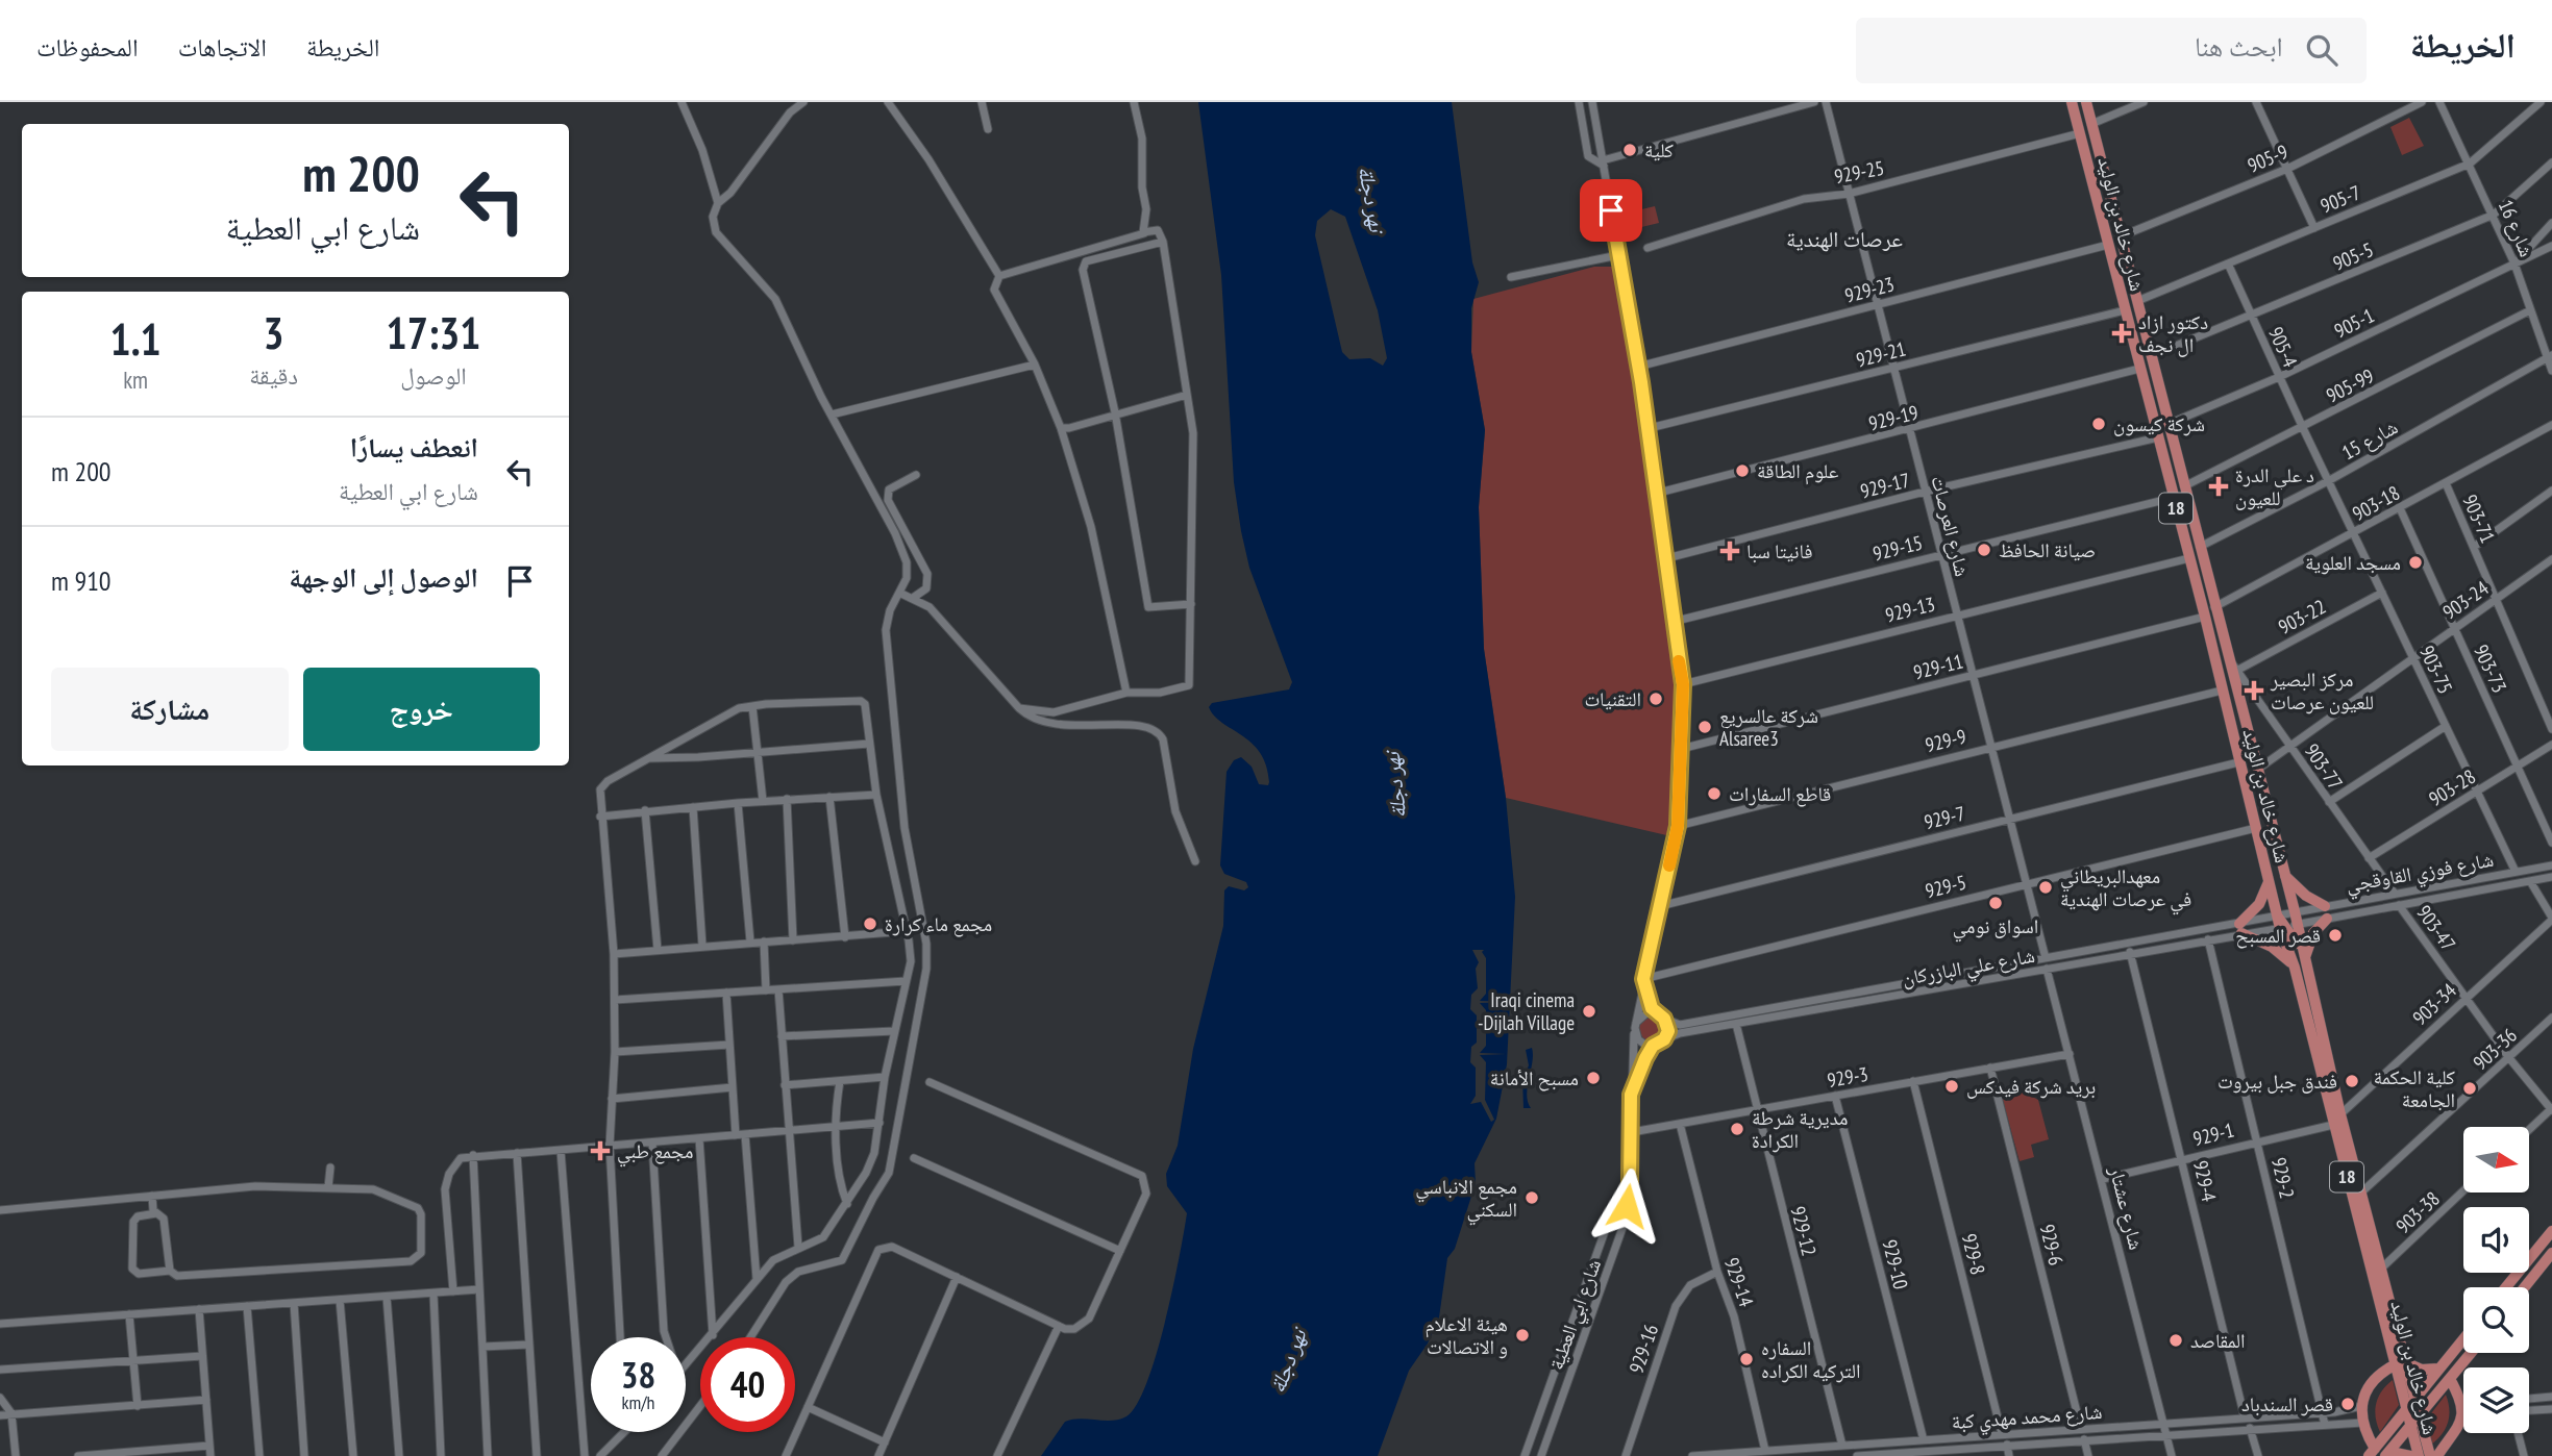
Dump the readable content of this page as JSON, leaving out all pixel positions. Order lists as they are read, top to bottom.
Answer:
{
  "streets": {
    "main road": ["شارع خالد بن الوليد", "18"],
    "street": [
      "905-9",
      "929-25",
      "905-7",
      "شارع 16",
      "905-5",
      "929-23",
      "905-1",
      "905-4",
      "929-21",
      "905-99",
      "929-19",
      "شارع 15",
      "929-17",
      "903-18",
      "903-71",
      "شارع العرصات",
      "929-15",
      "903-24",
      "929-13",
      "903-22",
      "929-11",
      "903-73",
      "903-75",
      "929-9",
      "903-77",
      "903-28",
      "929-7",
      "شارع فوزي القاوقجي",
      "929-5",
      "903-47",
      "شارع علي البازركان",
      "903-34",
      "903-36",
      "929-3",
      "929-1",
      "929-2",
      "929-4",
      "شارع عشتار",
      "903-38",
      "929-12",
      "929-6",
      "929-8",
      "929-10",
      "929-14",
      "شارع ابي العطية",
      "929-16",
      "شارع محمد مهدي كبة"
    ]
  },
  "crossings": [
    ["905-9", "شارع خالد بن الوليد"],
    ["929-25", "شارع خالد بن الوليد"],
    ["929-25", "شارع العرصات"],
    ["905-7", "شارع خالد بن الوليد"],
    ["905-7", "شارع 16"],
    ["905-7", "905-4"],
    ["شارع خالد بن الوليد", "905-5"],
    ["شارع خالد بن الوليد", "929-23"],
    ["شارع خالد بن الوليد", "905-1"],
    ["شارع خالد بن الوليد", "929-21"],
    ["شارع خالد بن الوليد", "905-99"],
    ["شارع خالد بن الوليد", "929-19"],
    ["شارع خالد بن الوليد", "شارع 15"],
    ["شارع خالد بن الوليد", "929-17"],
    ["شارع خالد بن الوليد", "903-18"],
    ["شارع خالد بن الوليد", "929-15"],
    ["شارع خالد بن الوليد", "903-24"],
    ["شارع خالد بن الوليد", "929-13"],
    ["شارع خالد بن الوليد", "929-11"],
    ["شارع خالد بن الوليد", "929-9"],
    ["شارع خالد بن الوليد", "903-77"],
    ["شارع خالد بن الوليد", "929-7"],
    ["شارع خالد بن الوليد", "شارع فوزي القاوقجي"],
    ["شارع خالد بن الوليد", "929-5"],
    ["شارع خالد بن الوليد", "شارع علي البازركان"],
    ["شارع خالد بن الوليد", "903-34"],
    ["شارع خالد بن الوليد", "903-36"],
    ["شارع خالد بن الوليد", "929-1"],
    ["شارع خالد بن الوليد", "903-38"],
    ["شارع 16", "905-5"],
    ["شارع 16", "905-1"],
    ["شارع 16", "905-99"],
    ["شارع 16", "شارع 15"],
    ["905-5", "905-4"],
    ["929-23", "شارع العرصات"],
    ["929-23", "شارع ابي العطية"],
    ["905-1", "905-4"],
    ["905-4", "905-99"],
    ["905-4", "شارع 15"],
    ["905-4", "903-75"],
    ["929-21", "شارع العرصات"],
    ["929-21", "شارع ابي العطية"],
    ["929-19", "شارع العرصات"],
    ["929-19", "شارع ابي العطية"],
    ["شارع 15", "903-75"],
    ["929-17", "شارع العرصات"],
    ["929-17", "شارع ابي العطية"],
    ["903-18", "903-71"],
    ["903-18", "903-73"],
    ["903-18", "903-75"],
    ["903-71", "903-24"],
    ["شارع العرصات", "929-15"],
    ["شارع العرصات", "929-13"],
    ["شارع العرصات", "929-11"],
    ["شارع العرصات", "929-9"],
    ["شارع العرصات", "929-7"],
    ["شارع العرصات", "929-5"],
    ["شارع العرصات", "شارع علي البازركان"],
    ["929-15", "شارع ابي العطية"],
    ["903-24", "903-73"],
    ["903-24", "903-75"],
    ["903-24", "903-77"],
    ["929-13", "شارع ابي العطية"],
    ["903-22", "903-75"],
    ["903-22", "903-77"],
    ["929-11", "شارع ابي العطية"],
    ["903-73", "903-28"],
    ["903-75", "903-28"],
    ["903-75", "شارع فوزي القاوقجي"],
    ["929-9", "شارع ابي العطية"],
    ["903-77", "903-28"],
    ["903-77", "شارع فوزي القاوقجي"],
    ["929-7", "شارع ابي العطية"],
    ["شارع فوزي القاوقجي", "903-47"],
    ["شارع فوزي القاوقجي", "شارع علي البازركان"],
    ["929-5", "شارع ابي العطية"],
    ["903-47", "903-34"],
    ["903-47", "903-36"],
    ["شارع علي البازركان", "929-2"],
    ["شارع علي البازركان", "929-4"],
    ["شارع علي البازركان", "شارع عشتار"],
    ["شارع علي البازركان", "929-12"],
    ["شارع علي البازركان", "شارع ابي العطية"],
    ["929-3", "شارع عشتار"],
    ["929-3", "929-12"],
    ["929-3", "929-6"],
    ["929-3", "929-8"],
    ["929-3", "929-10"],
    ["929-3", "929-14"],
    ["929-3", "شارع ابي العطية"],
    ["929-1", "929-2"],
    ["929-1", "929-4"],
    ["929-1", "شارع عشتار"],
    ["929-2", "شارع محمد مهدي كبة"],
    ["929-4", "شارع محمد مهدي كبة"],
    ["شارع عشتار", "شارع محمد مهدي كبة"],
    ["929-12", "شارع محمد مهدي كبة"],
    ["929-6", "شارع محمد مهدي كبة"],
    ["929-8", "شارع محمد مهدي كبة"],
    ["929-10", "شارع محمد مهدي كبة"],
    ["929-14", "929-16"],
    ["929-14", "شارع محمد مهدي كبة"]
  ],
  "districts": ["عرصات الهندية"],
  "water": ["نهر دجلة"],
  "places": {
    "other": [
      "كلية",
      "شركة كيسون",
      "علوم الطاقة",
      "صيانة الحافظ",
      "مسجد العلوية",
      "التقنيات",
      "شركة عالسريع Alsaree3",
      "قاطع السفارات",
      "معهدالبريطاني في عرصات الهندية",
      "اسواق نومي",
      "مجمع ماء كرارة",
      "قصر المسبح",
      "Iraqi cinema -Dijlah Village",
      "مسبح الأمانة",
      "فندق جبل بيروت",
      "بريد شركة فيدكس",
      "كلية الحكمة الجامعة",
      "مديرية شرطة الكرادة",
      "مجمع الانباسي السكني",
      "هيئة الاعلام و الاتصالات",
      "المقاصد",
      "السفاره التركيه الكراده",
      "قصر السندباد"
    ],
    "health": [
      "دكتور ازاد ال نجف",
      "د علي الدرة للعيون",
      "فانيتا سبا",
      "مركز البصير للعيون عرصات",
      "مجمع طبي"
    ]
  },
  "north": "right",
  "page": {
    "header": "الخريطة",
    "search": "ابحث هنا",
    "nav": ["الخريطة", "الاتجاهات", "المحفوظات"],
    "turn": ["200 m", "شارع ابي العطية"],
    "eta": [
      "17:31",
      "الوصول",
      "3",
      "دقيقة",
      "1.1",
      "km"
    ],
    "list": [
      {
        "name": "انعطف يسارًا",
        "note": "شارع ابي العطية",
        "value": "200 m"
      },
      {
        "name": "الوصول إلى الوجهة",
        "value": "910 m"
      }
    ],
    "buttons": ["خروج", "مشاركة"],
    "speed": "38 km/h",
    "limit": "40"
  }
}
